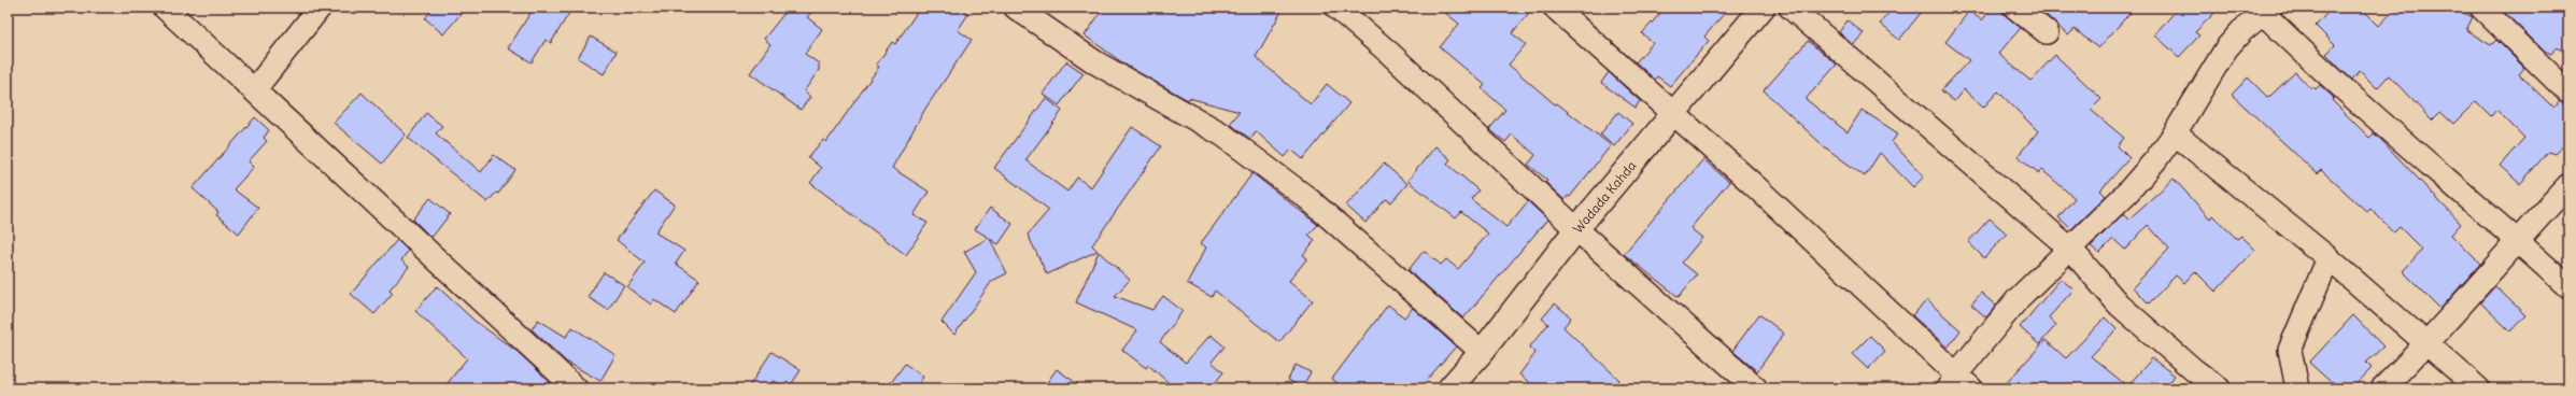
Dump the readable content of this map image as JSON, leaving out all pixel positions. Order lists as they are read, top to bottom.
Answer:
{
  "streets": {
    "main road": ["Wadada Kahda"]
  }
}
